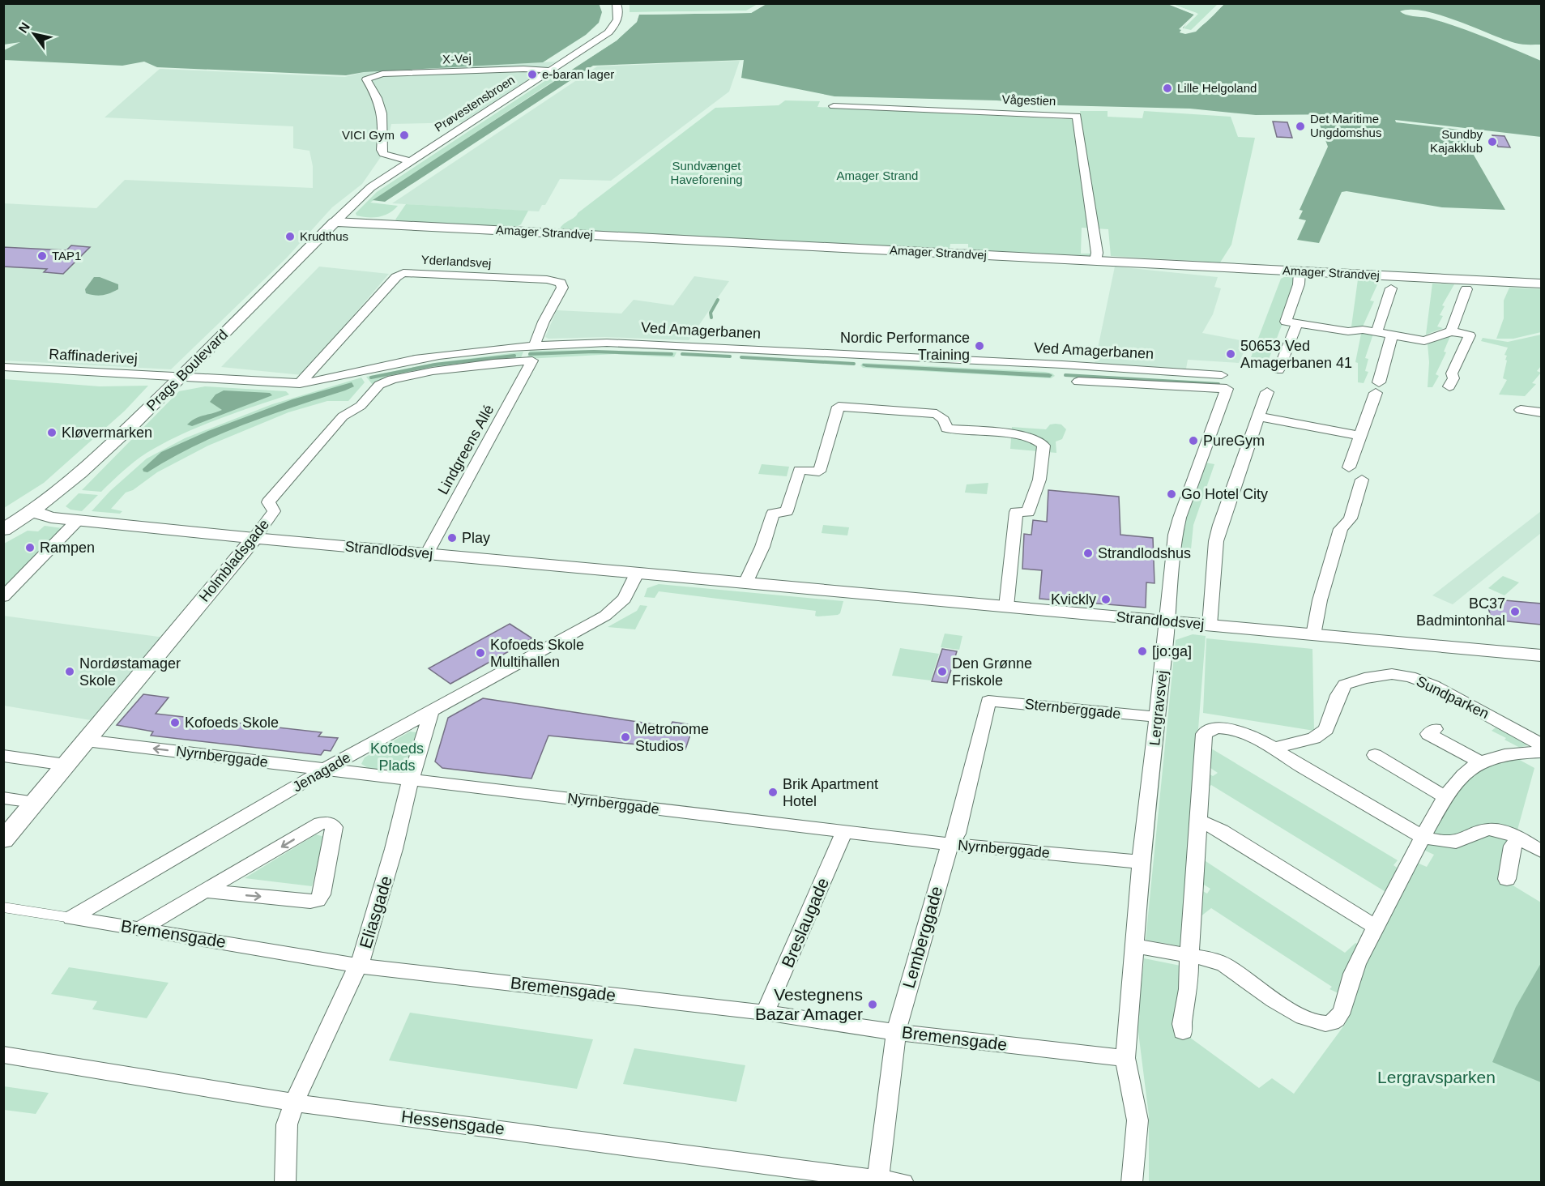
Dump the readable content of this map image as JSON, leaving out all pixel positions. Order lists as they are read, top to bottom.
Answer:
{
  "streets": {
    "street": [
      "X-Vej",
      "Vågestien",
      "Prøvestensbroen",
      "Amager Strandvej",
      "Yderlandsvej",
      "Ved Amagerbanen",
      "Raffinaderivej",
      "Prags Boulevard",
      "Lindgreens Allé",
      "Strandlodsvej",
      "Holmbladsgade",
      "Sundparken",
      "Lergravsvej",
      "Sternberggade",
      "Nyrnberggade",
      "Jenagade",
      "Eliasgade",
      "Breslaugade",
      "Bremensgade",
      "Lemberggade",
      "Hessensgade"
    ]
  },
  "crossings": [
    ["X-Vej", "Prøvestensbroen"],
    ["Vågestien", "Amager Strandvej"],
    ["Prøvestensbroen", "Amager Strandvej"],
    ["Prøvestensbroen", "Prags Boulevard"],
    ["Amager Strandvej", "Prags Boulevard"],
    ["Yderlandsvej", "Ved Amagerbanen"],
    ["Ved Amagerbanen", "Raffinaderivej"],
    ["Ved Amagerbanen", "Prags Boulevard"],
    ["Raffinaderivej", "Prags Boulevard"],
    ["Prags Boulevard", "Strandlodsvej"],
    ["Lindgreens Allé", "Strandlodsvej"],
    ["Lindgreens Allé", "Holmbladsgade"],
    ["Strandlodsvej", "Holmbladsgade"],
    ["Strandlodsvej", "Lergravsvej"],
    ["Strandlodsvej", "Jenagade"],
    ["Holmbladsgade", "Nyrnberggade"],
    ["Lergravsvej", "Sternberggade"],
    ["Lergravsvej", "Nyrnberggade"],
    ["Lergravsvej", "Bremensgade"],
    ["Sternberggade", "Lemberggade"],
    ["Nyrnberggade", "Jenagade"],
    ["Nyrnberggade", "Eliasgade"],
    ["Nyrnberggade", "Breslaugade"],
    ["Nyrnberggade", "Lemberggade"],
    ["Jenagade", "Eliasgade"],
    ["Jenagade", "Bremensgade"],
    ["Eliasgade", "Bremensgade"],
    ["Eliasgade", "Hessensgade"],
    ["Breslaugade", "Bremensgade"],
    ["Bremensgade", "Lemberggade"],
    ["Lemberggade", "Hessensgade"]
  ],
  "parks": [
    "Sundvænget Haveforening",
    "Amager Strand",
    "Kofoeds Plads",
    "Lergravsparken"
  ],
  "places": [
    "e-baran lager",
    "Lille Helgoland",
    "Det Maritime Ungdomshus",
    "VICI Gym",
    "Sundby Kajakklub",
    "Krudthus",
    "TAP1",
    "Nordic Performance Training",
    "50653 Ved Amagerbanen 41",
    "Kløvermarken",
    "PureGym",
    "Go Hotel City",
    "Play",
    "Rampen",
    "Strandlodshus",
    "Kvickly",
    "BC37 Badmintonhal",
    "[jo:ga]",
    "Kofoeds Skole Multihallen",
    "Nordøstamager Skole",
    "Den Grønne Friskole",
    "Kofoeds Skole",
    "Metronome Studios",
    "Brik Apartment Hotel",
    "Vestegnens Bazar Amager"
  ],
  "north": "top left"
}
